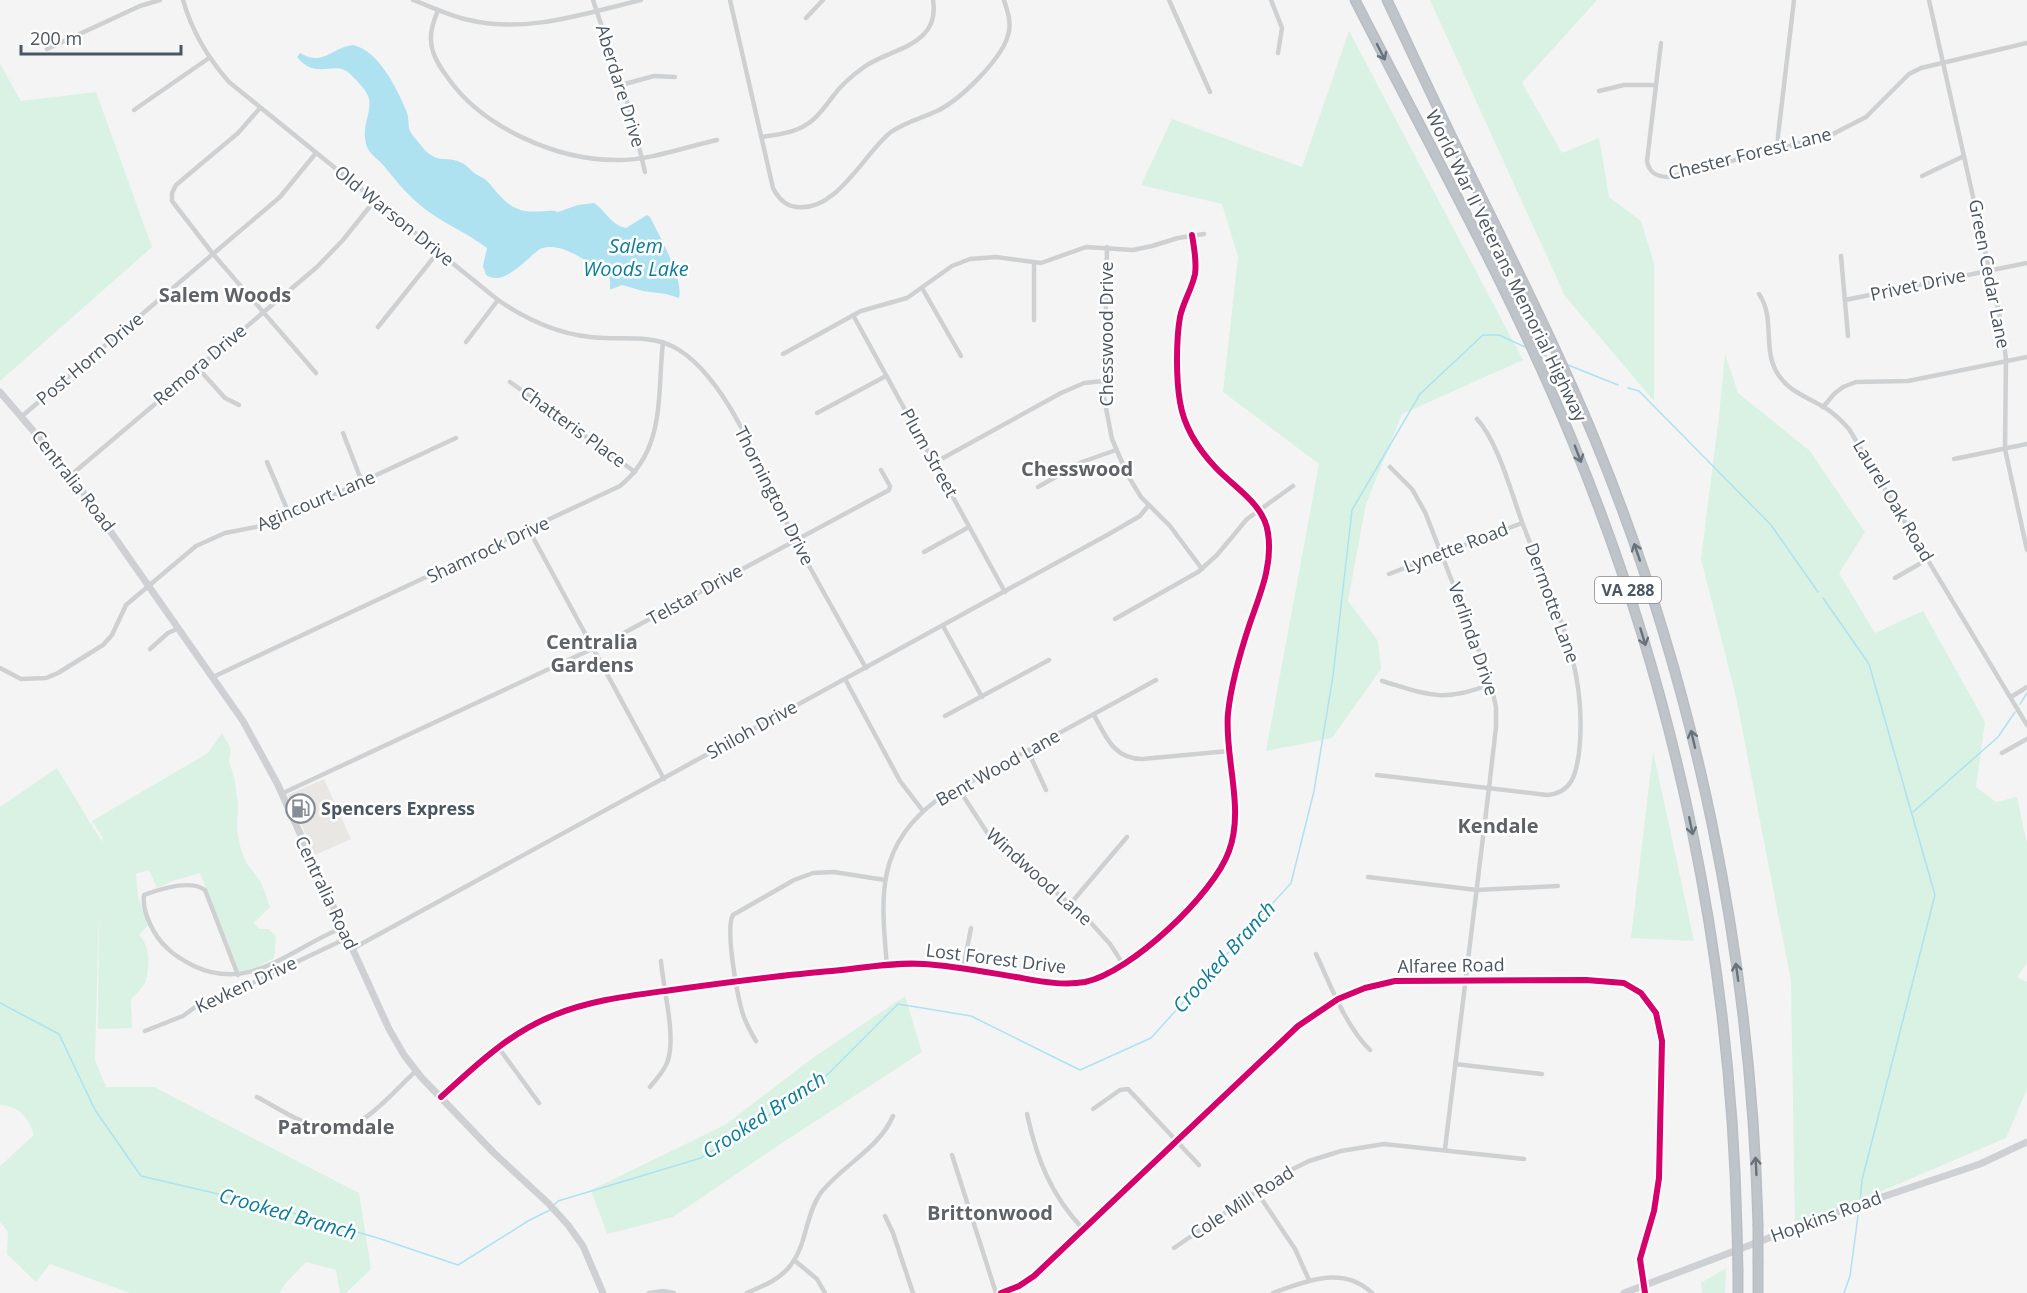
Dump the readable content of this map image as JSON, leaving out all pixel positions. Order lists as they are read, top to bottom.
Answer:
{
  "streets": {
    "highway": ["World War II Veterans Memorial Highway", "VA 288"],
    "main road": ["Centralia Road", "Hopkins Road"],
    "street": [
      "Aberdare Drive",
      "Chester Forest Lane",
      "Old Warson Drive",
      "Green Cedar Lane",
      "Privet Drive",
      "Chesswood Drive",
      "Post Horn Drive",
      "Remora Drive",
      "Chatteris Place",
      "Plum Street",
      "Thornington Drive",
      "Agincourt Lane",
      "Laurel Oak Road",
      "Lynette Road",
      "Shamrock Drive",
      "Telstar Drive",
      "Dermotte Lane",
      "Verlinda Drive",
      "Shiloh Drive",
      "Bent Wood Lane",
      "Windwood Lane",
      "Lost Forest Drive",
      "Alfaree Road",
      "Kevken Drive",
      "Cole Mill Road"
    ]
  },
  "crossings": [
    ["Chester Forest Lane", "Green Cedar Lane"],
    ["Old Warson Drive", "Post Horn Drive"],
    ["Old Warson Drive", "Remora Drive"],
    ["Old Warson Drive", "Thornington Drive"],
    ["Old Warson Drive", "Shamrock Drive"],
    ["Green Cedar Lane", "Privet Drive"],
    ["Chesswood Drive", "Shiloh Drive"],
    ["Post Horn Drive", "Centralia Road"],
    ["Remora Drive", "Centralia Road"],
    ["Chatteris Place", "Shamrock Drive"],
    ["Plum Street", "Shiloh Drive"],
    ["Centralia Road", "Agincourt Lane"],
    ["Centralia Road", "Shamrock Drive"],
    ["Centralia Road", "Telstar Drive"],
    ["Centralia Road", "Shiloh Drive"],
    ["Centralia Road", "Lost Forest Drive"],
    ["Centralia Road", "Kevken Drive"],
    ["Thornington Drive", "Shamrock Drive"],
    ["Thornington Drive", "Telstar Drive"],
    ["Thornington Drive", "Shiloh Drive"],
    ["Lynette Road", "Dermotte Lane"],
    ["Lynette Road", "Verlinda Drive"],
    ["Dermotte Lane", "Verlinda Drive"],
    ["Verlinda Drive", "Alfaree Road"],
    ["Verlinda Drive", "Cole Mill Road"],
    ["Bent Wood Lane", "Windwood Lane"],
    ["Bent Wood Lane", "Lost Forest Drive"],
    ["Windwood Lane", "Lost Forest Drive"],
    ["Alfaree Road", "Hopkins Road"]
  ],
  "districts": [
    "Salem Woods",
    "Chesswood",
    "Centralia Gardens",
    "Kendale",
    "Patromdale",
    "Brittonwood"
  ],
  "water": ["Salem Woods Lake", "Crooked Branch"],
  "places": {
    "fuel station": ["Spencers Express"]
  },
  "scale_bar": "200 m"
}
